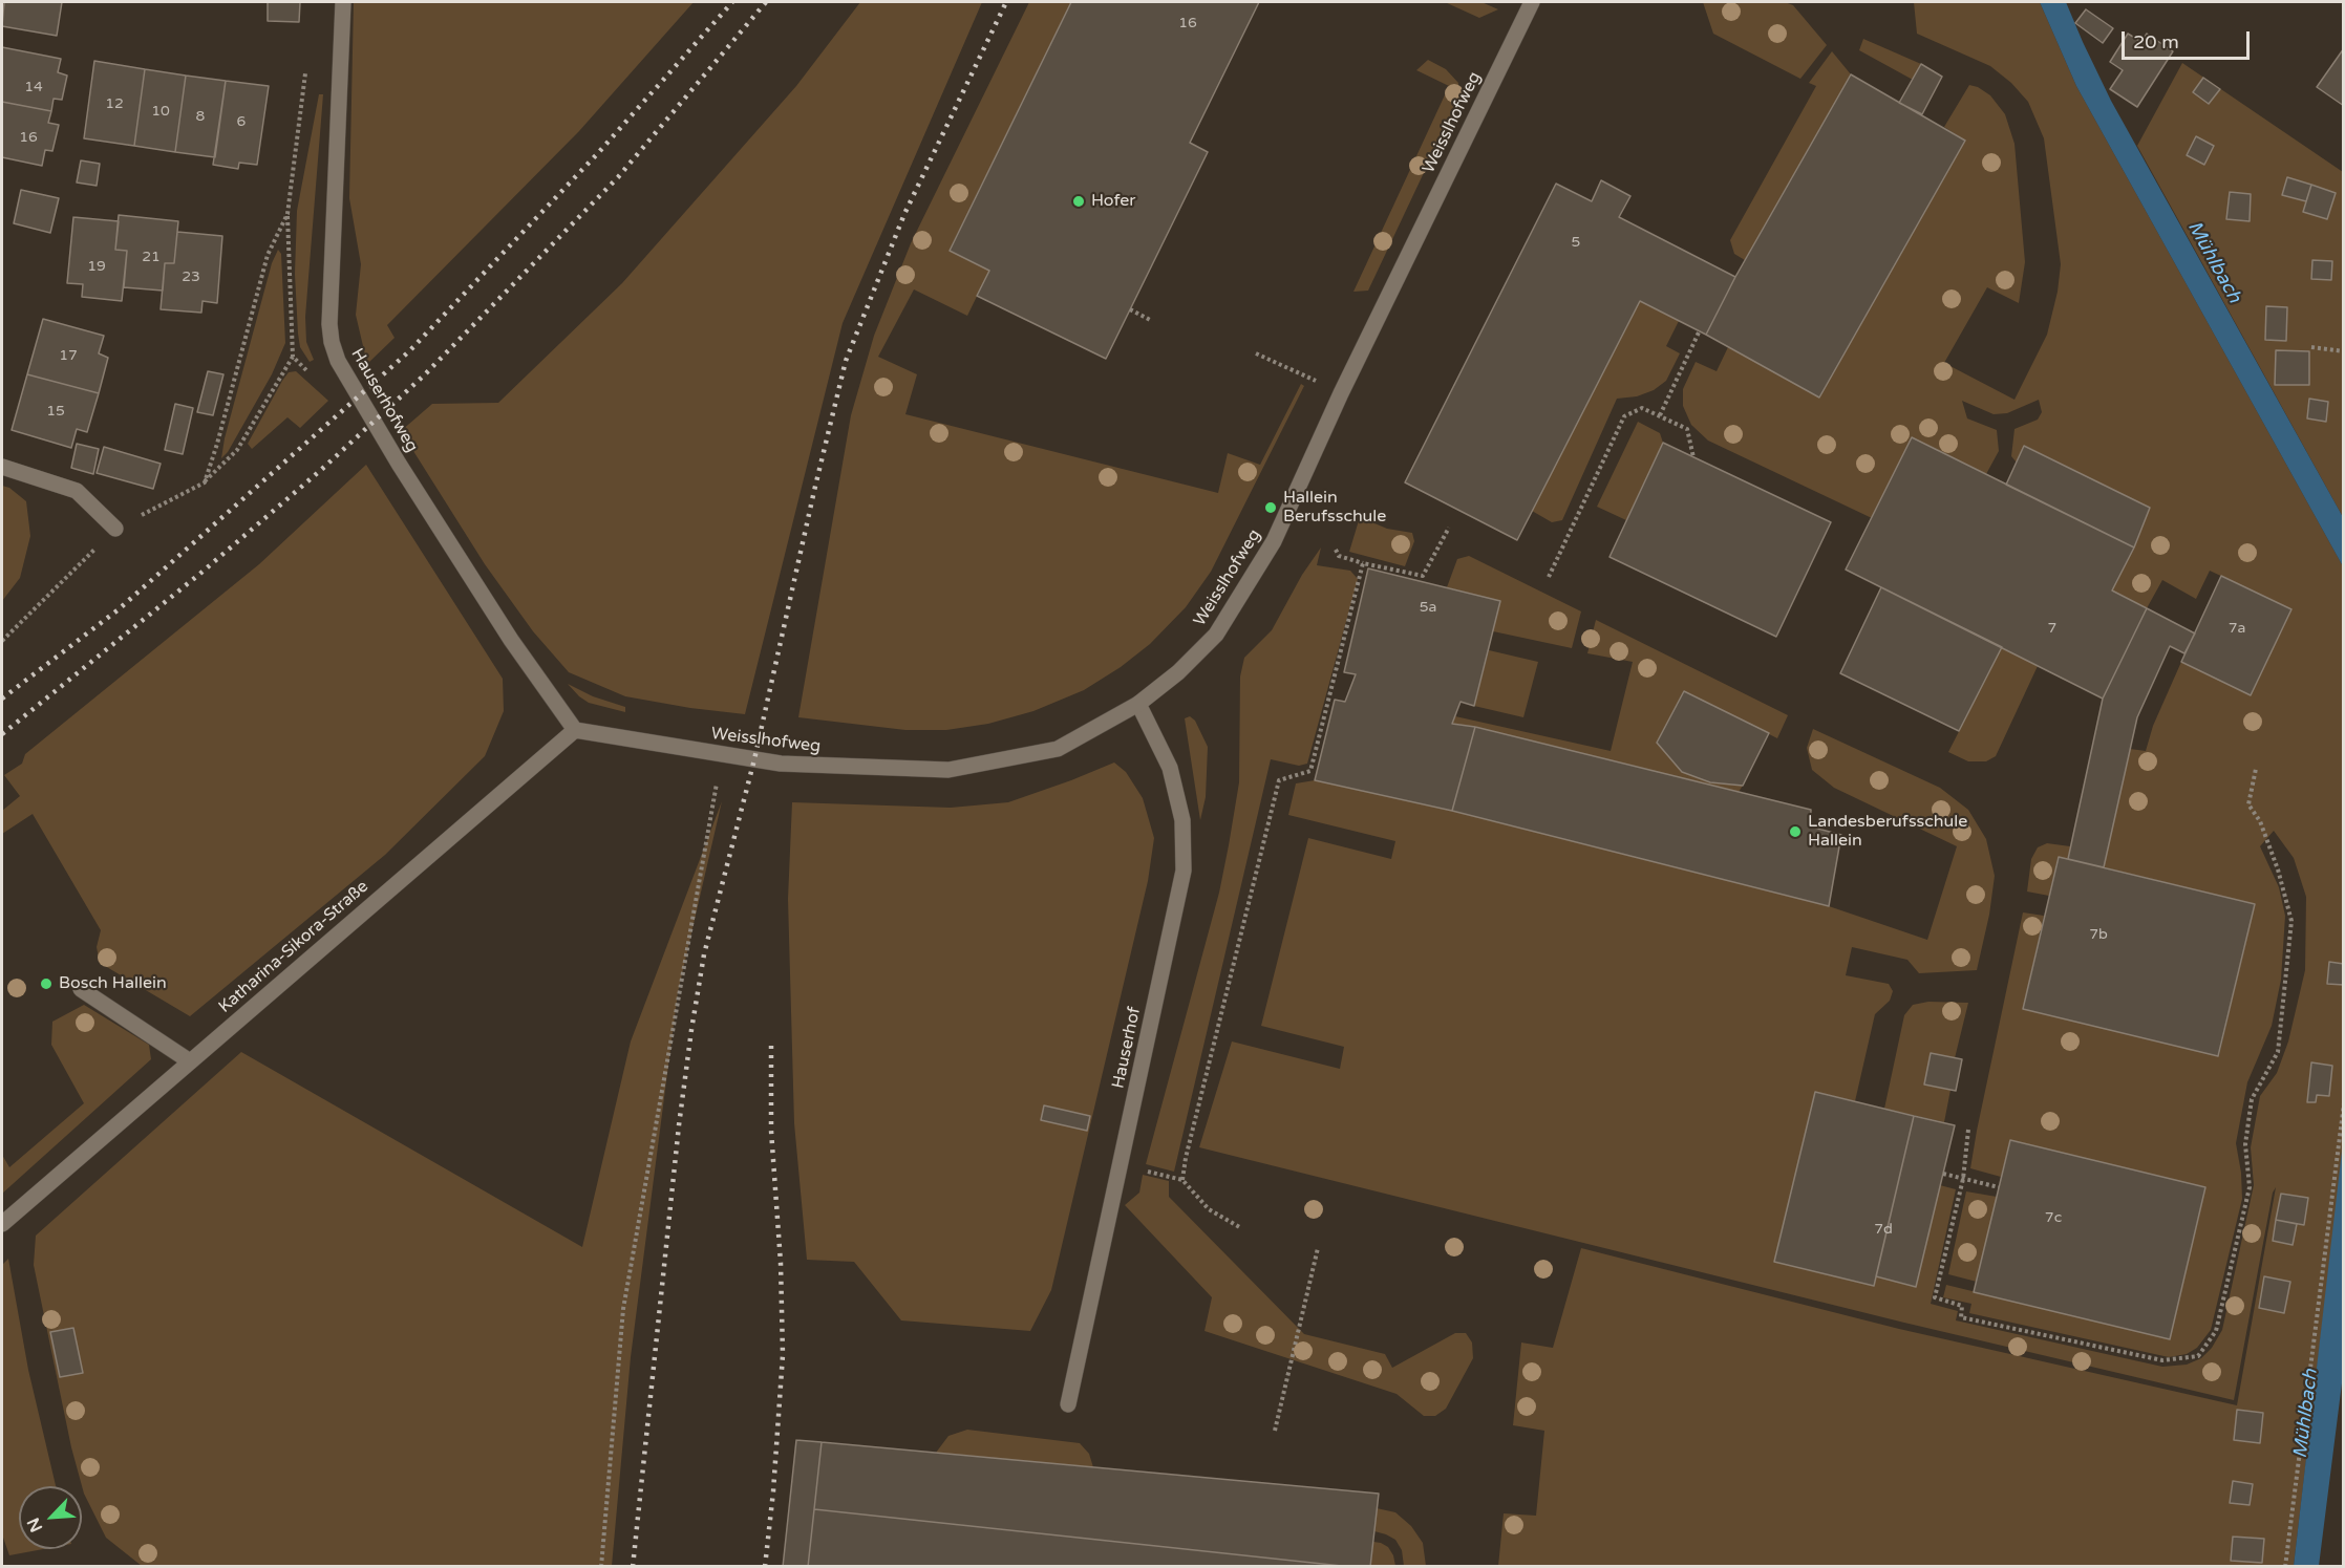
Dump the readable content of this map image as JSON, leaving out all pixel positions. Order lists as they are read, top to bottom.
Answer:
{
  "streets": {
    "street": [
      "Weisslhofweg",
      "Hauserhofweg",
      "Katharina-Sikora-Straße",
      "Hauserhof"
    ]
  },
  "crossings": [
    ["Weisslhofweg", "Hauserhofweg"],
    ["Weisslhofweg", "Katharina-Sikora-Straße"],
    ["Weisslhofweg", "Hauserhof"],
    ["Hauserhofweg", "Katharina-Sikora-Straße"]
  ],
  "water": ["Mühlbach"],
  "places": [
    "Hofer",
    "Hallein Berufsschule",
    "Landesberufsschule Hallein",
    "Bosch Hallein"
  ],
  "house_numbers": [
    "16",
    "14",
    "12",
    "10",
    "8",
    "6",
    "16",
    "5",
    "21",
    "19",
    "23",
    "17",
    "15",
    "5a",
    "7",
    "7a",
    "7b",
    "7c",
    "7d"
  ],
  "scale_bar": "20 m",
  "north": "bottom left"
}
